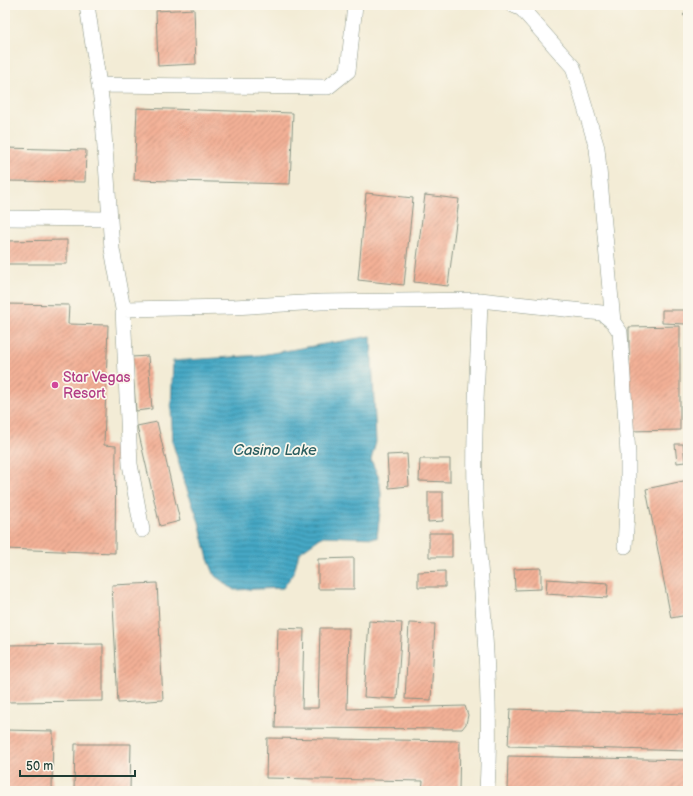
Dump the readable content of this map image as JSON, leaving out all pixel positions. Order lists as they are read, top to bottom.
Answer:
{
  "water": ["Casino Lake"],
  "places": ["Star Vegas Resort"],
  "scale_bar": "50 m"
}
